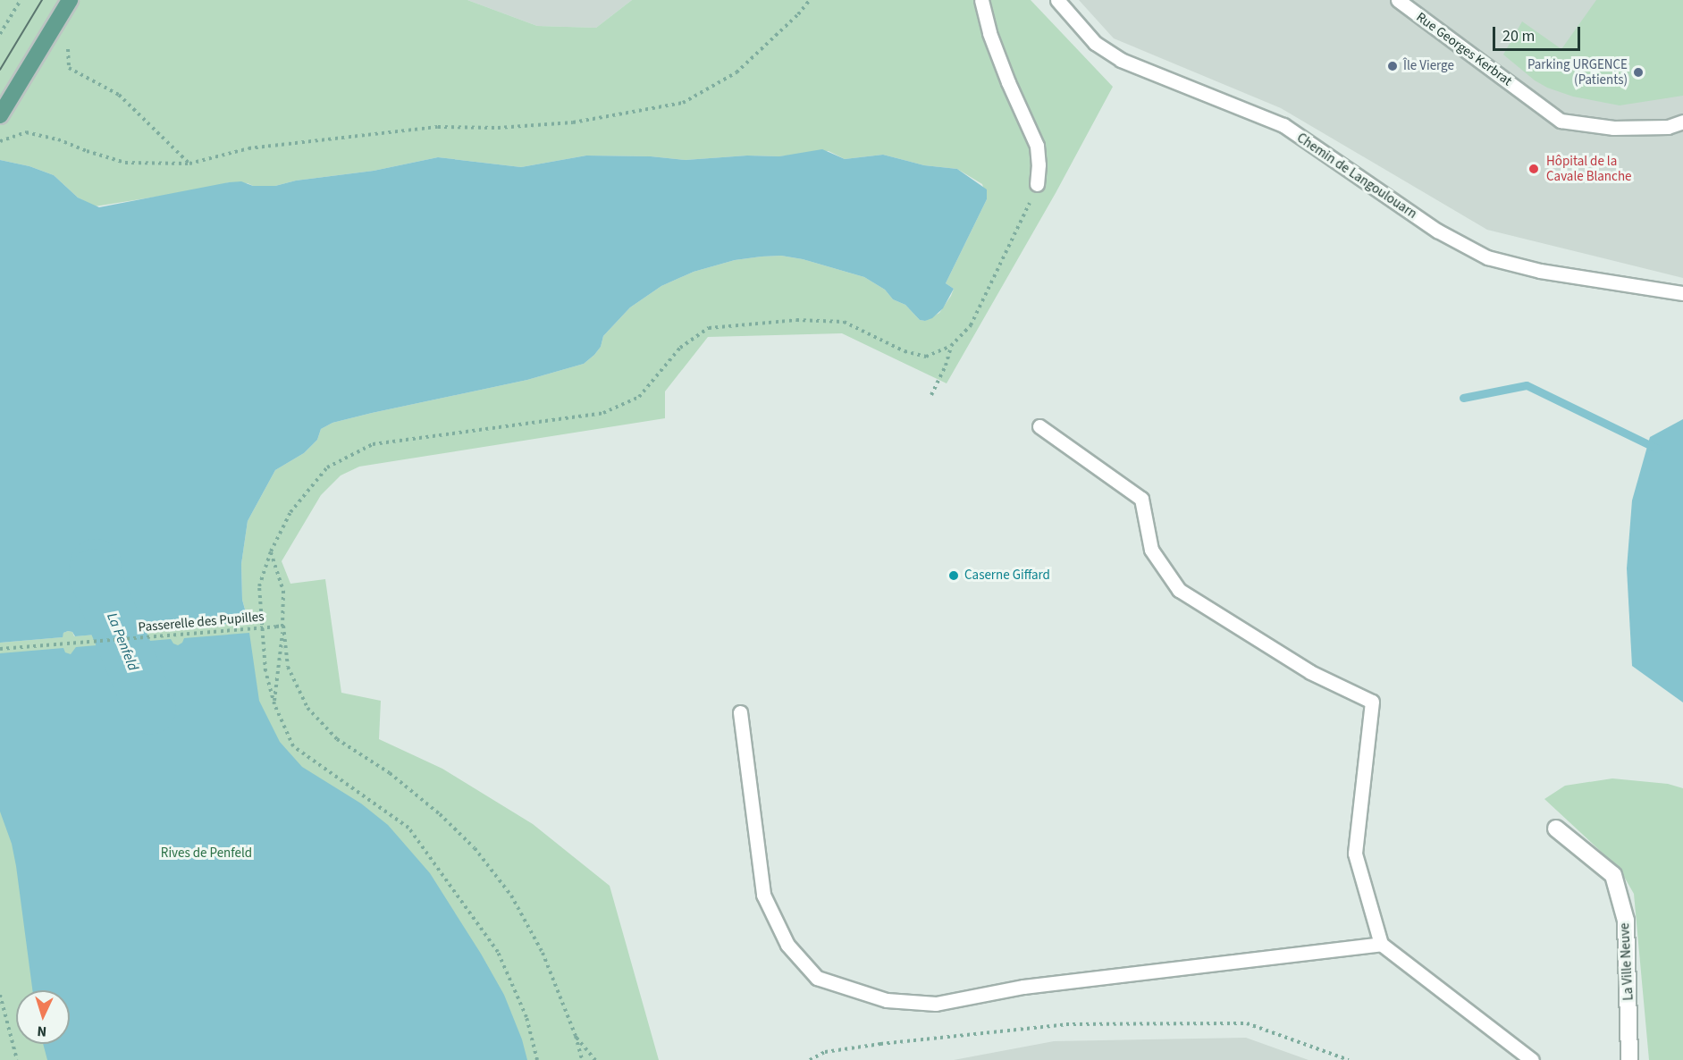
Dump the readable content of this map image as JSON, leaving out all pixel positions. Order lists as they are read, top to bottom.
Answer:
{
  "streets": {
    "street": ["La Ville Neuve"],
    "lane": ["Rue Georges Kerbrat", "Chemin de Langoulouarn"],
    "path": ["Passerelle des Pupilles"]
  },
  "water": ["La Penfeld"],
  "parks": ["Rives de Penfeld"],
  "places": [
    "Île Vierge",
    "Parking URGENCE (Patients)",
    "Hôpital de la Cavale Blanche",
    "Caserne Giffard"
  ],
  "scale_bar": "20 m",
  "north": "bottom"
}
